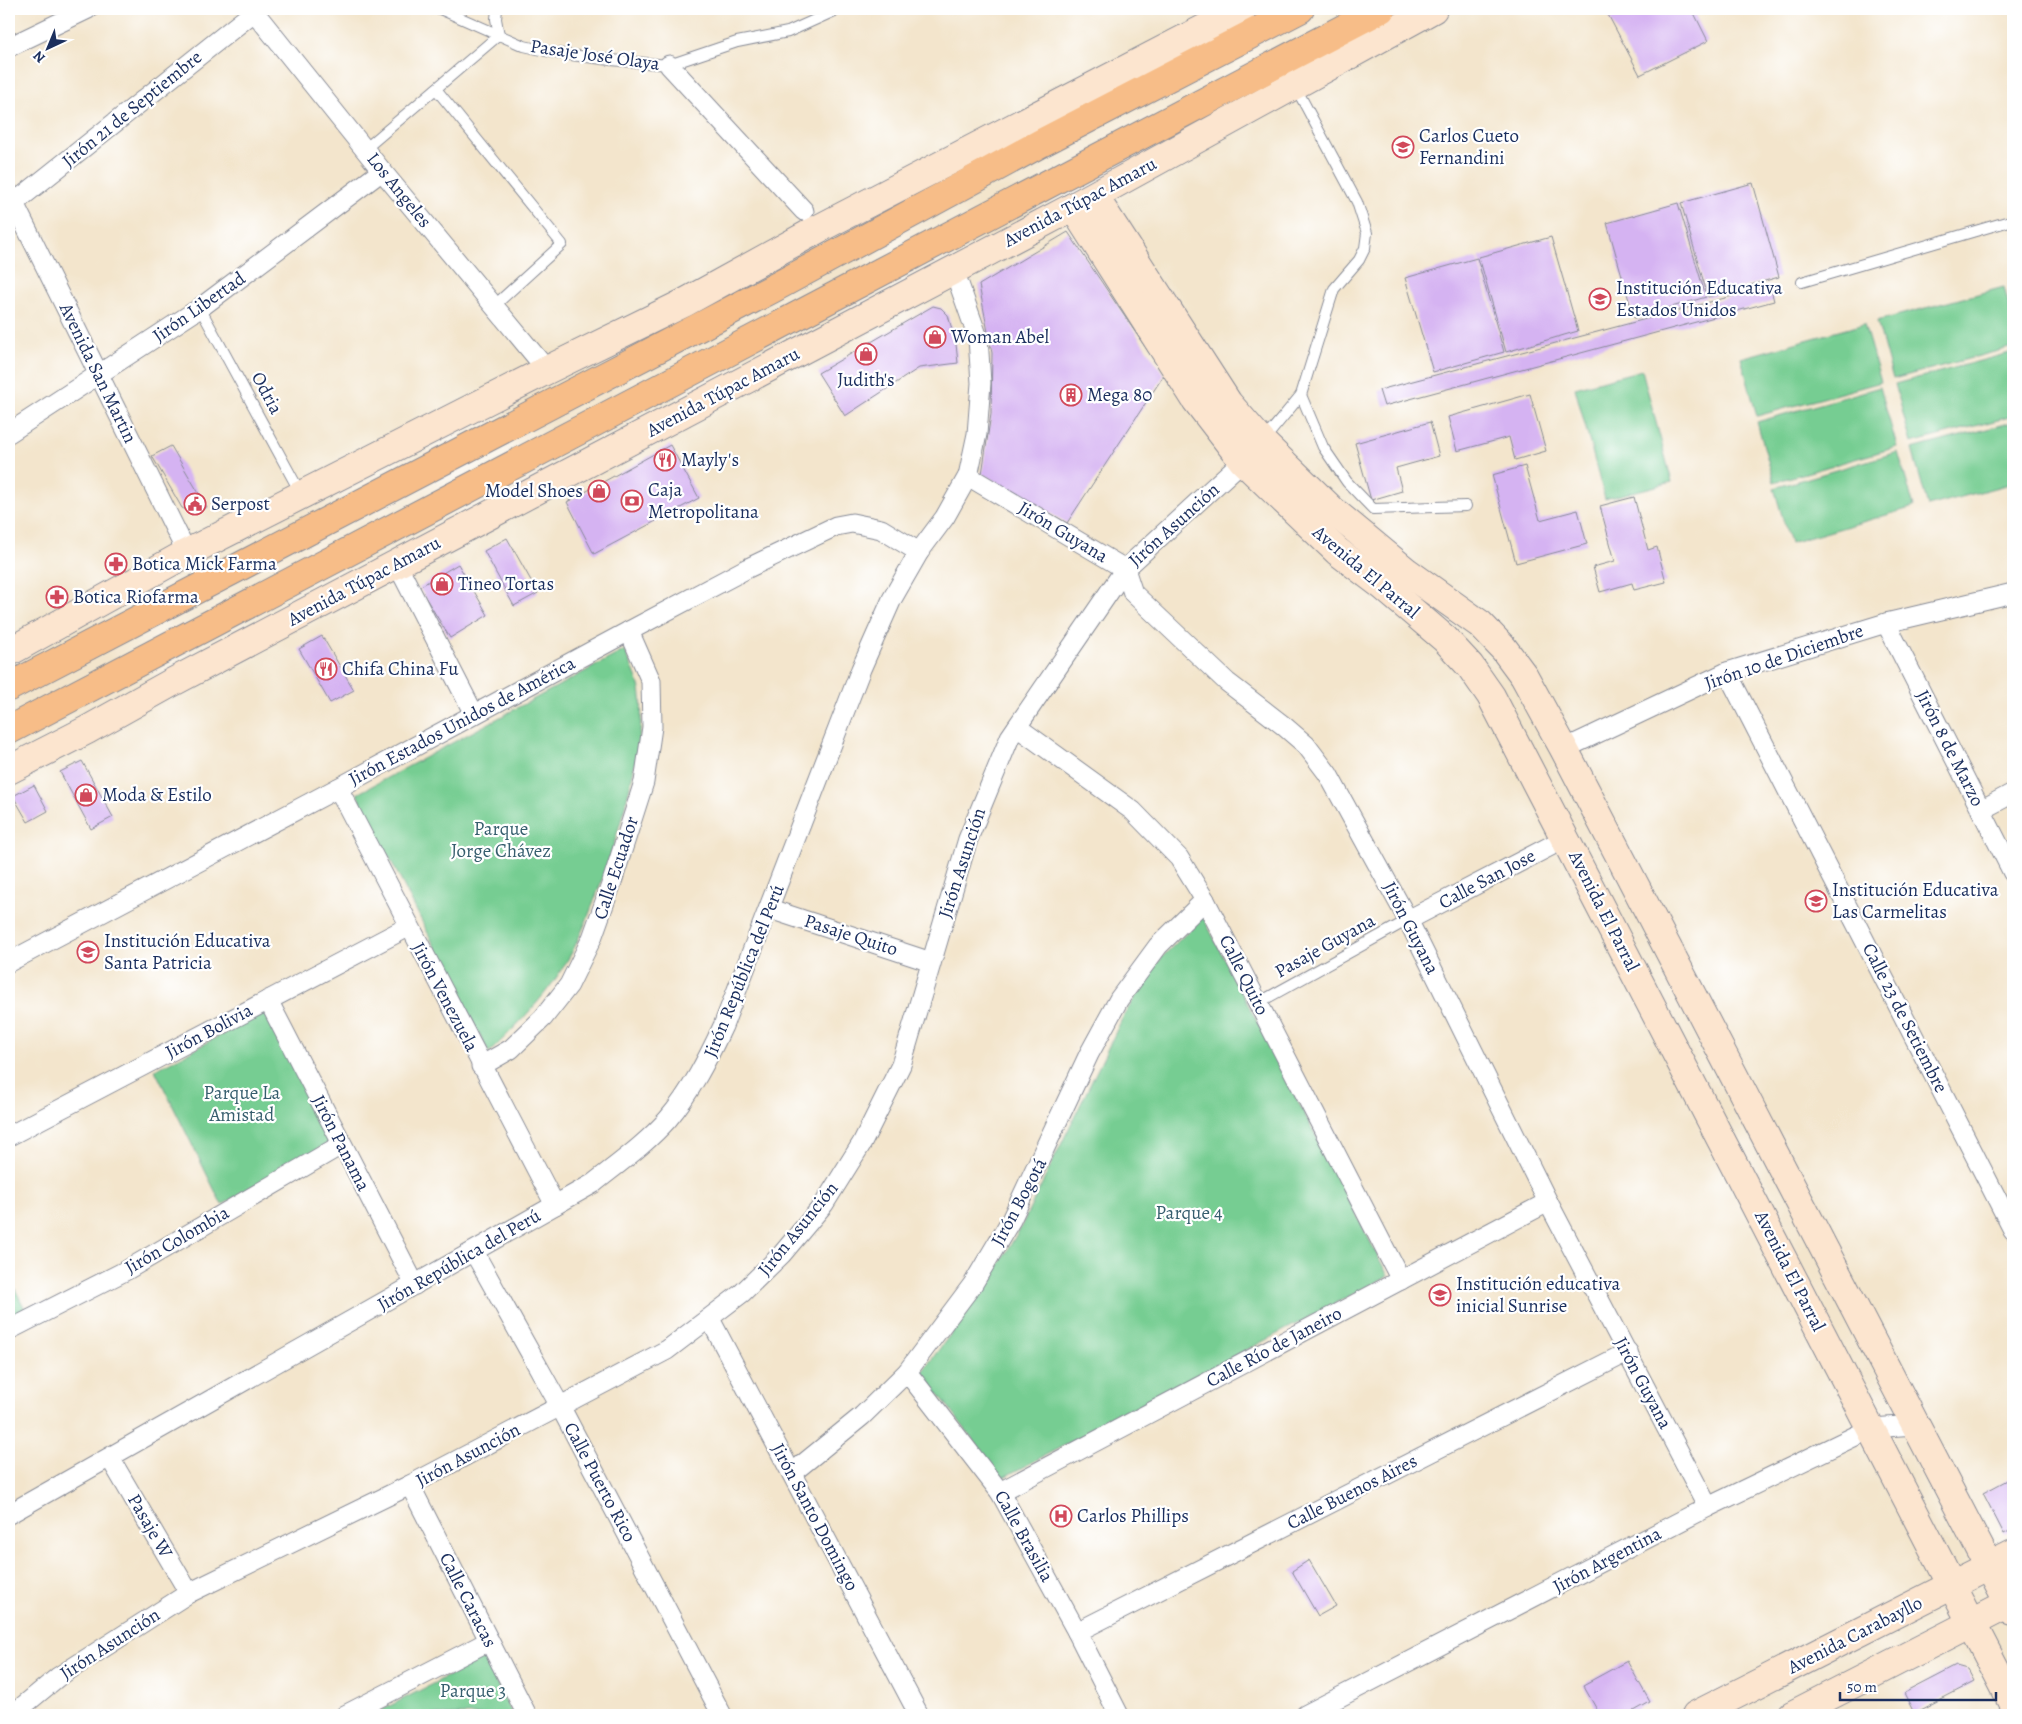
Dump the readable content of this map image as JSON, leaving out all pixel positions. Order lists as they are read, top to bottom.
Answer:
{
  "streets": {
    "highway": ["Avenida Túpac Amaru"],
    "main road": ["Avenida El Parral", "Avenida Carabayllo"],
    "street": [
      "Pasaje José Olaya",
      "Jirón 21 de Septiembre",
      "Los Angeles",
      "Jirón Libertad",
      "Avenida San Martin",
      "Jirón Asunción",
      "Jirón Guyana",
      "Jirón 10 de Diciembre",
      "Jirón Estados Unidos de América",
      "Jirón 8 de Marzo",
      "Calle Ecuador",
      "Calle San Jose",
      "Pasaje Quito",
      "Jirón República del Perú",
      "Calle Quito",
      "Jirón Venezuela",
      "Calle 23 de Setiembre",
      "Jirón Bolivia",
      "Jirón Panama",
      "Jirón Bogotá",
      "Jirón Colombia",
      "Calle Río de Janeiro",
      "Calle Puerto Rico",
      "Calle Buenos Aires",
      "Jirón Santo Domingo",
      "Pasaje W",
      "Calle Brasilia",
      "Jirón Argentina",
      "Calle Caracas"
    ],
    "lane": ["Odria", "Pasaje Guyana"]
  },
  "crossings": [
    ["Jirón 21 de Septiembre", "Los Angeles"],
    ["Jirón 21 de Septiembre", "Avenida San Martin"],
    ["Los Angeles", "Jirón Libertad"],
    ["Avenida Túpac Amaru", "Avenida El Parral"],
    ["Avenida Túpac Amaru", "Jirón República del Perú"],
    ["Jirón Libertad", "Avenida San Martin"],
    ["Jirón Libertad", "Odria"],
    ["Jirón Asunción", "Jirón Guyana"],
    ["Jirón Asunción", "Avenida El Parral"],
    ["Jirón Asunción", "Pasaje Quito"],
    ["Jirón Asunción", "Calle Quito"],
    ["Jirón Asunción", "Calle Puerto Rico"],
    ["Jirón Asunción", "Jirón Santo Domingo"],
    ["Jirón Asunción", "Pasaje W"],
    ["Jirón Asunción", "Calle Caracas"],
    ["Jirón Guyana", "Calle San Jose"],
    ["Jirón Guyana", "Pasaje Guyana"],
    ["Jirón Guyana", "Jirón República del Perú"],
    ["Jirón Guyana", "Calle Río de Janeiro"],
    ["Jirón Guyana", "Calle Buenos Aires"],
    ["Jirón Guyana", "Jirón Argentina"],
    ["Avenida El Parral", "Jirón 10 de Diciembre"],
    ["Avenida El Parral", "Calle San Jose"],
    ["Avenida El Parral", "Jirón Argentina"],
    ["Avenida El Parral", "Avenida Carabayllo"],
    ["Jirón 10 de Diciembre", "Jirón 8 de Marzo"],
    ["Jirón 10 de Diciembre", "Calle 23 de Setiembre"],
    ["Jirón Estados Unidos de América", "Calle Ecuador"],
    ["Jirón Estados Unidos de América", "Jirón República del Perú"],
    ["Jirón Estados Unidos de América", "Jirón Venezuela"],
    ["Calle Ecuador", "Jirón Venezuela"],
    ["Calle San Jose", "Pasaje Guyana"],
    ["Pasaje Quito", "Jirón República del Perú"],
    ["Pasaje Guyana", "Calle Quito"],
    ["Jirón República del Perú", "Jirón Venezuela"],
    ["Jirón República del Perú", "Jirón Panama"],
    ["Jirón República del Perú", "Calle Puerto Rico"],
    ["Jirón República del Perú", "Pasaje W"],
    ["Calle Quito", "Jirón Bogotá"],
    ["Calle Quito", "Calle Río de Janeiro"],
    ["Jirón Venezuela", "Jirón Bolivia"],
    ["Jirón Bolivia", "Jirón Panama"],
    ["Jirón Panama", "Jirón Colombia"],
    ["Jirón Bogotá", "Jirón Santo Domingo"],
    ["Jirón Bogotá", "Calle Brasilia"],
    ["Calle Río de Janeiro", "Calle Brasilia"],
    ["Calle Buenos Aires", "Calle Brasilia"]
  ],
  "parks": [
    "Parque Jorge Chávez",
    "Parque La Amistad",
    "Parque 4",
    "Parque 3"
  ],
  "places": {
    "school or university": [
      "Carlos Cueto Fernandini",
      "Institución Educativa Estados Unidos",
      "Institución Educativa Las Carmelitas",
      "Institución Educativa Santa Patricia",
      "Institución educativa inicial Sunrise"
    ],
    "shop": [
      "Woman Abel",
      "Judith's",
      "Model Shoes",
      "Tineo Tortas",
      "Moda & Estilo"
    ],
    "building": ["Mega 80"],
    "restaurant": ["Mayly's", "Chifa China Fu"],
    "bank": ["Caja Metropolitana"],
    "public building": ["Serpost"],
    "pharmacy": ["Botica Mick Farma", "Botica Riofarma"],
    "hospital": ["Carlos Phillips"]
  },
  "scale_bar": "50 m",
  "north": "bottom left"
}
